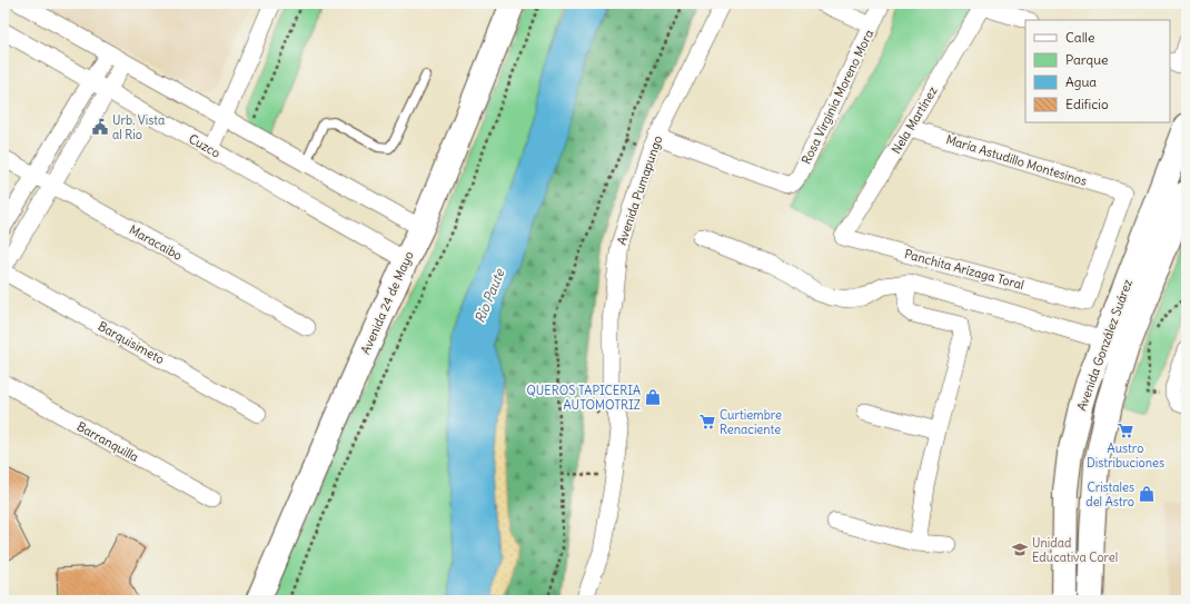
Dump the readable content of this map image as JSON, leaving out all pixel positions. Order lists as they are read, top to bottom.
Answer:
{
  "streets": {
    "main road": ["Avenida 24 de Mayo", "Avenida González Suárez"],
    "street": [
      "Rosa Virginia Moreno Mora",
      "Nela Martínez",
      "Cuzco",
      "María Astudillo Montesinos",
      "Avenida Pumapungo",
      "Maracaibo",
      "Panchita Arízaga Toral",
      "Barquisimeto",
      "Barranquilla"
    ]
  },
  "crossings": [
    ["Rosa Virginia Moreno Mora", "Avenida Pumapungo"],
    ["Nela Martínez", "María Astudillo Montesinos"],
    ["Nela Martínez", "Panchita Arízaga Toral"],
    ["Cuzco", "Avenida 24 de Mayo"],
    ["María Astudillo Montesinos", "Panchita Arízaga Toral"]
  ],
  "water": ["Río Paute"],
  "places": {
    "public building": ["Urb. Vista al Rio"],
    "shop": ["QUEROS TAPICERIA AUTOMOTRIZ", "Cristales del Astro"],
    "supermarket": ["Curtiembre Renaciente", "Austro Distribuciones"],
    "school or university": ["Unidad Educativa Corel"]
  },
  "legend": [
    "Calle",
    "Parque",
    "Agua",
    "Edificio"
  ]
}
